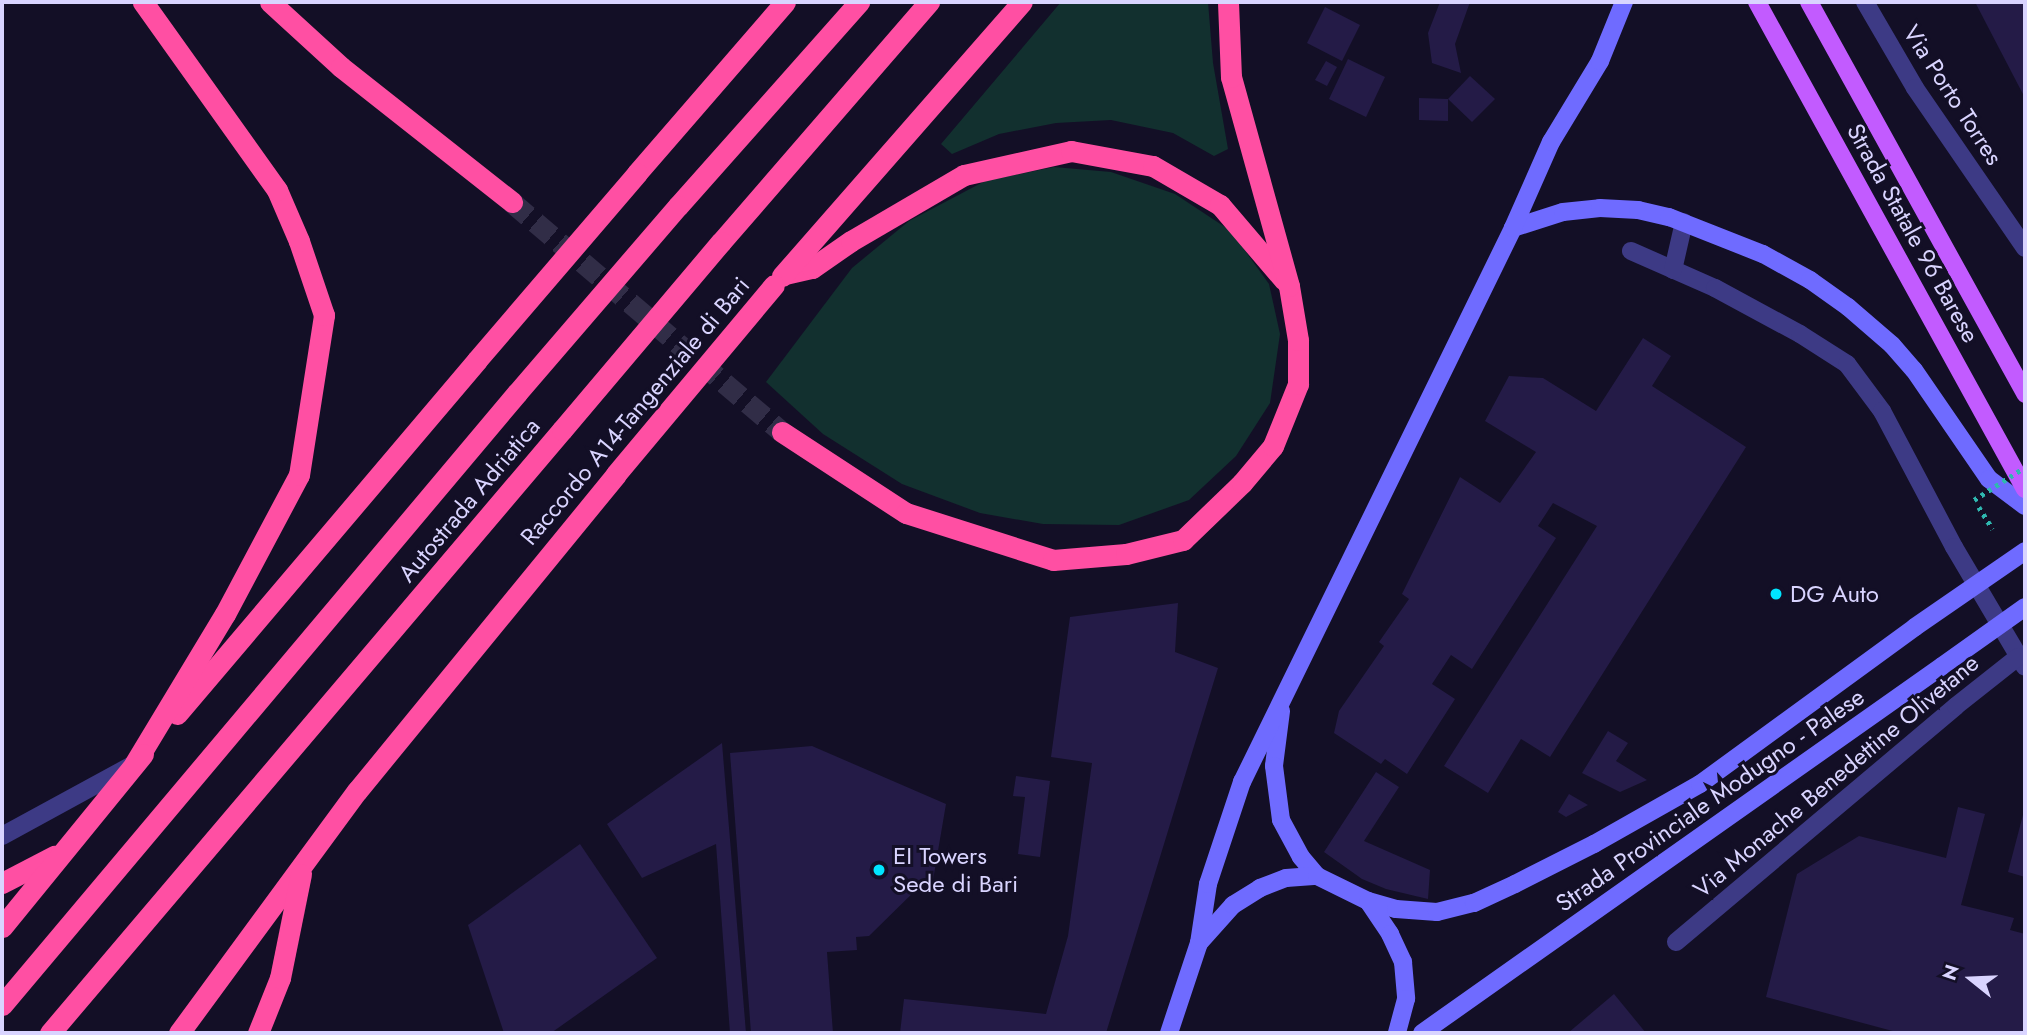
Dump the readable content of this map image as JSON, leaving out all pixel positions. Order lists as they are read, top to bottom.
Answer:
{
  "streets": {
    "highway": ["Raccordo A14-Tangenziale di Bari", "Autostrada Adriatica"],
    "main road": ["Strada Statale 96 Barese", "Strada Provinciale Modugno - Palese"],
    "street": ["Via Porto Torres", "Via Monache Benedettine Olivetane"]
  },
  "places": ["DG Auto", "EI Towers Sede di Bari"],
  "north": "left"
}
